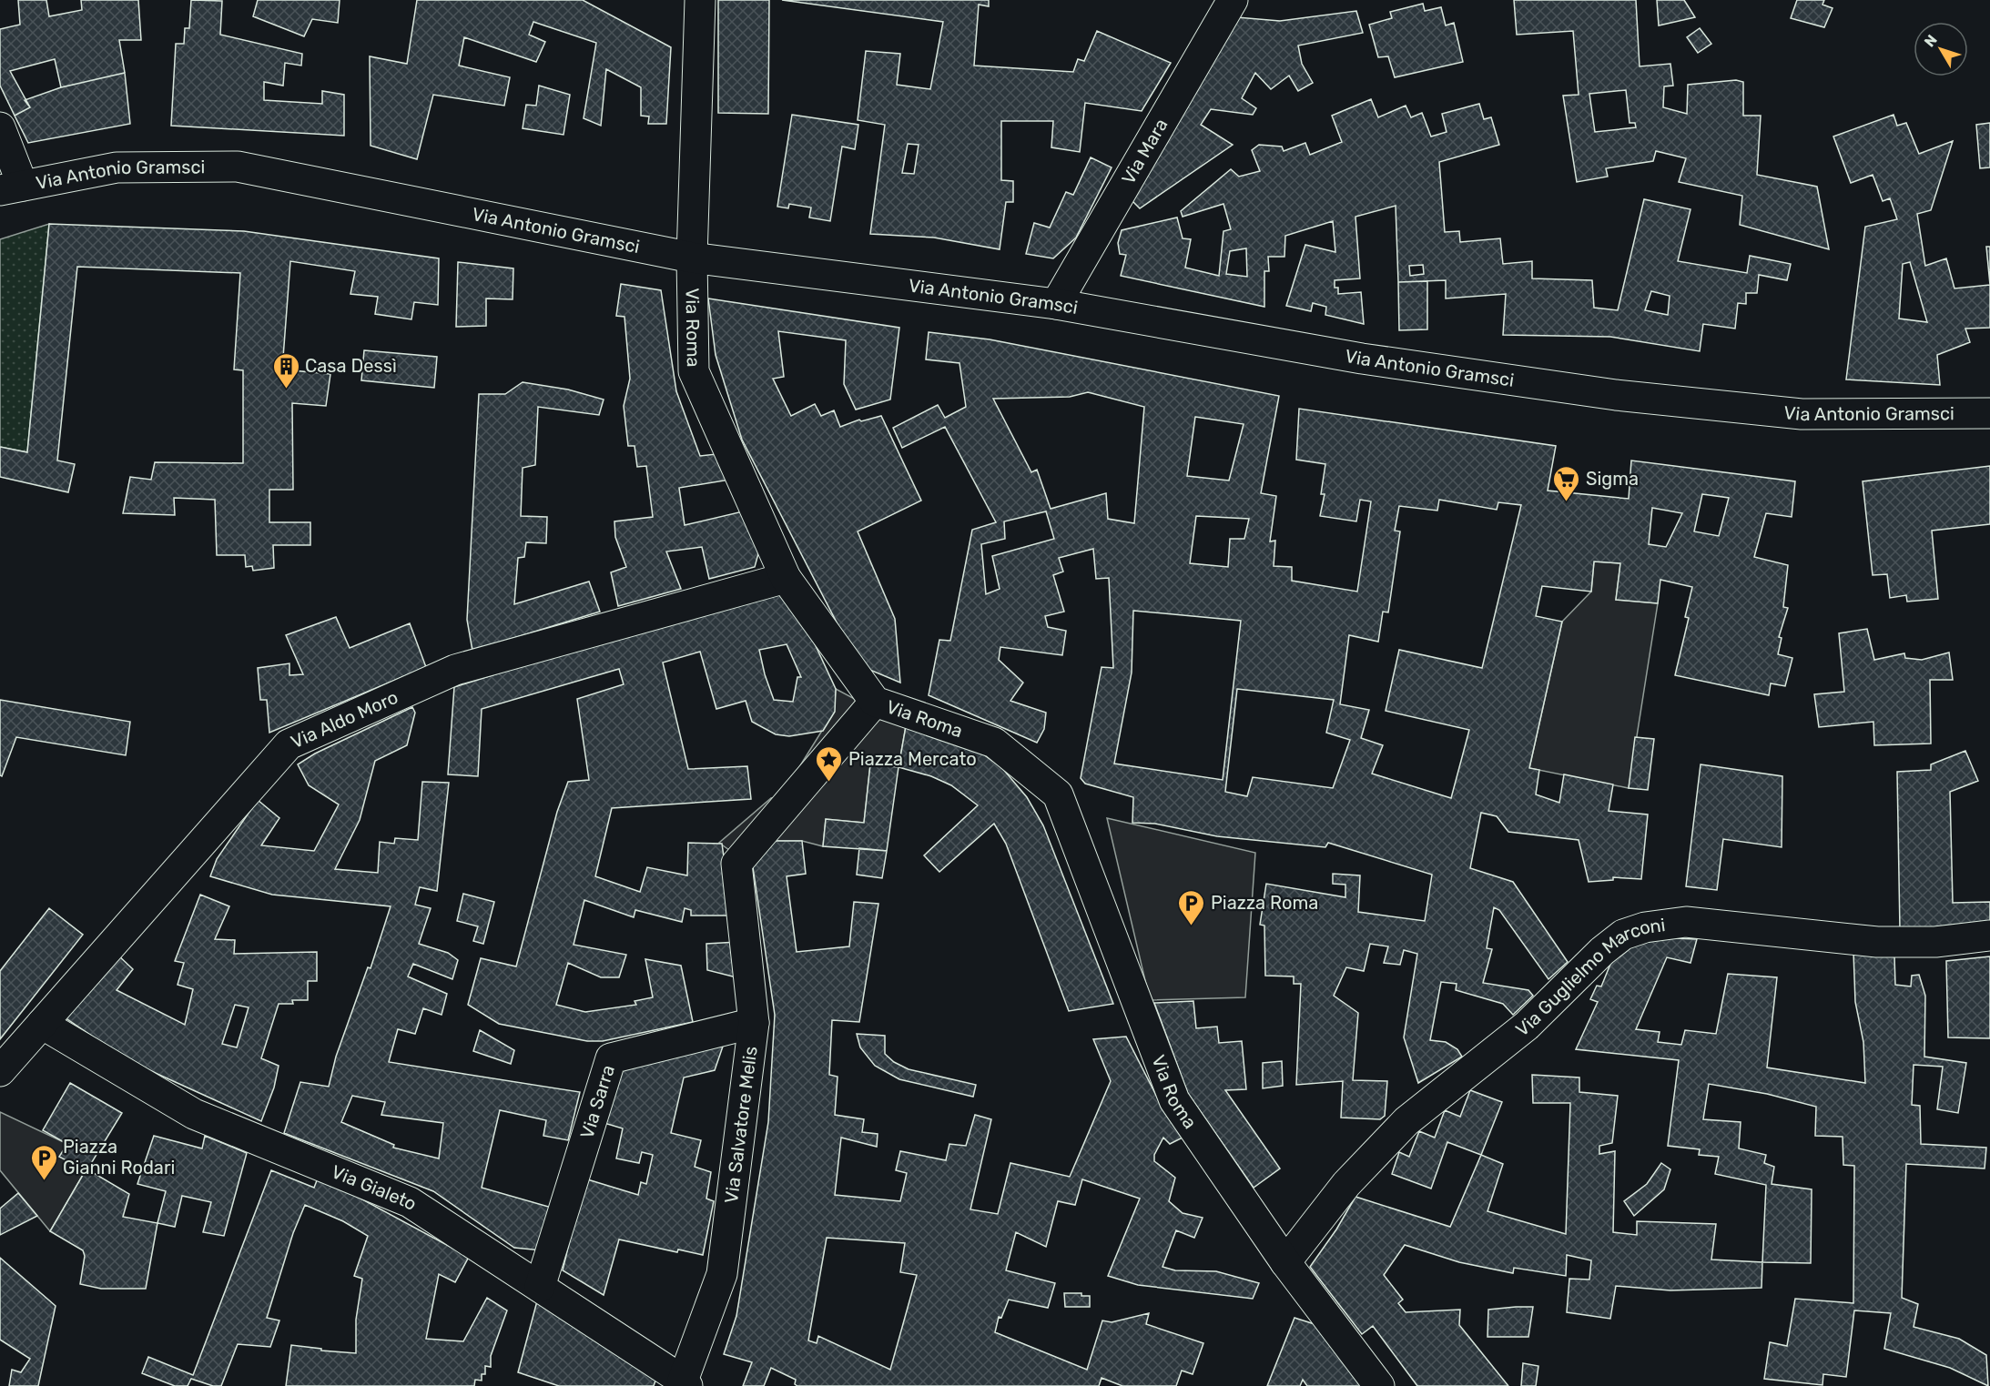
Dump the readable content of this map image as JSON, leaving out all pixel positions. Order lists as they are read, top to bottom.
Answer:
{
  "streets": {
    "street": [
      "Via Mara",
      "Via Antonio Gramsci",
      "Via Roma",
      "Via Aldo Moro",
      "Via Guglielmo Marconi",
      "Via Sarra",
      "Via Salvatore Melis",
      "Via Gialeto"
    ]
  },
  "crossings": [
    ["Via Mara", "Via Antonio Gramsci"],
    ["Via Antonio Gramsci", "Via Roma"],
    ["Via Roma", "Via Aldo Moro"],
    ["Via Roma", "Via Guglielmo Marconi"],
    ["Via Roma", "Via Salvatore Melis"],
    ["Via Aldo Moro", "Via Gialeto"],
    ["Via Sarra", "Via Salvatore Melis"],
    ["Via Sarra", "Via Gialeto"],
    ["Via Salvatore Melis", "Via Gialeto"]
  ],
  "places": {
    "building": ["Casa Dessì"],
    "supermarket": ["Sigma"],
    "place": ["Piazza Mercato"],
    "parking": ["Piazza Roma", "Piazza Gianni Rodari"]
  },
  "north": "top left"
}
